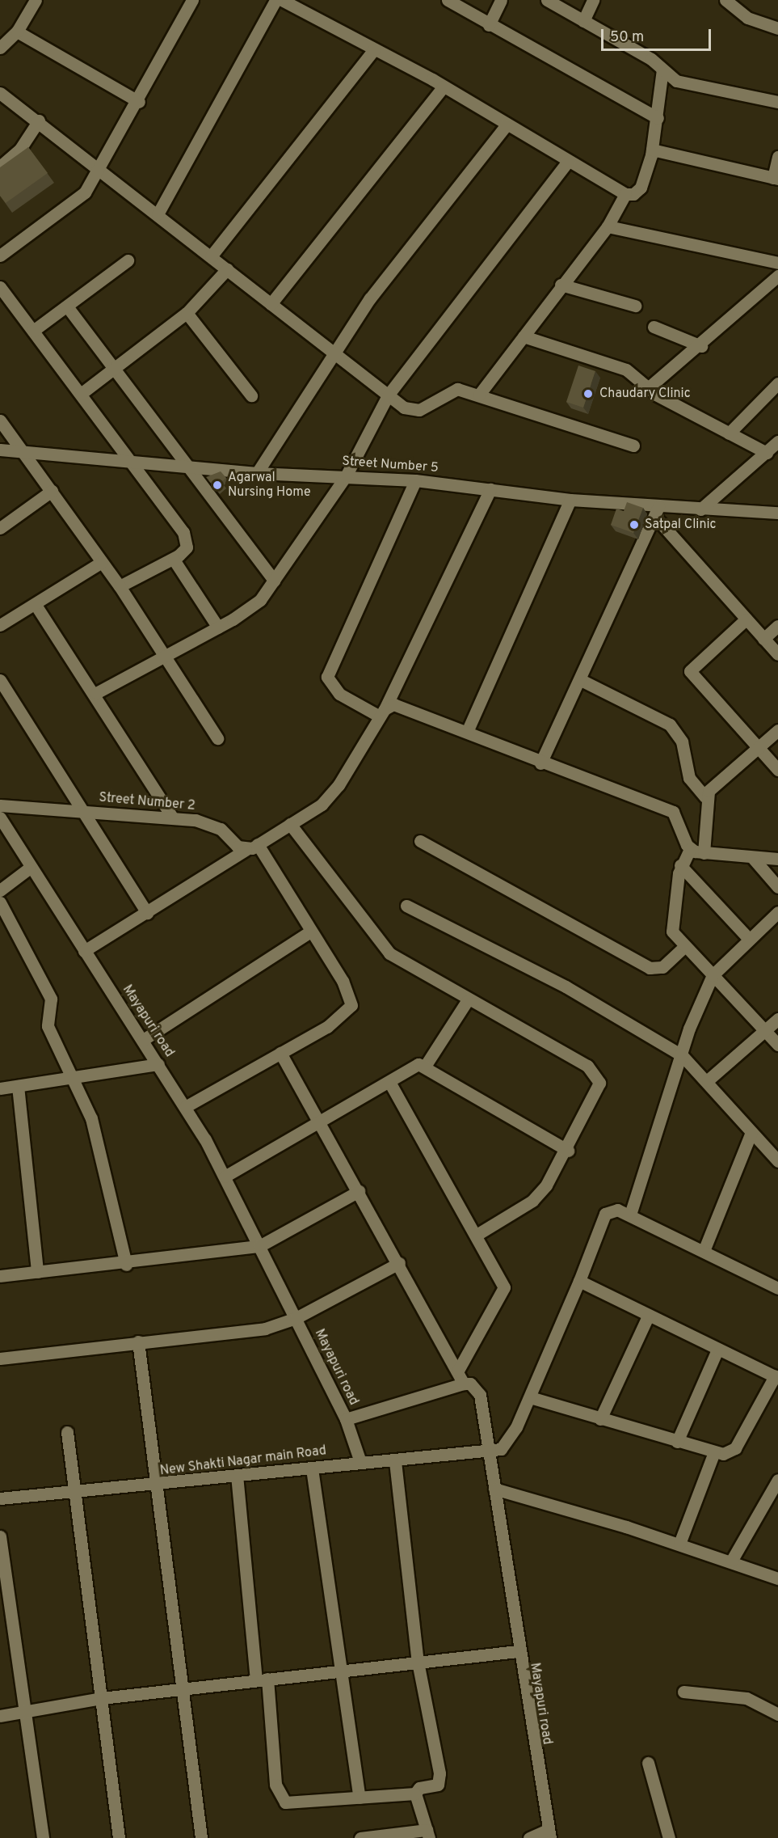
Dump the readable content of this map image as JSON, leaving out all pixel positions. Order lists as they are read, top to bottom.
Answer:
{
  "streets": {
    "street": [
      "Street Number 5",
      "Street Number 2",
      "Mayapuri road",
      "New Shakti Nagar main Road"
    ]
  },
  "crossings": [
    ["Mayapuri road", "New Shakti Nagar main Road"]
  ],
  "places": ["Chaudary Clinic", "Agarwal Nursing Home", "Satpal Clinic"],
  "scale_bar": "50 m"
}
